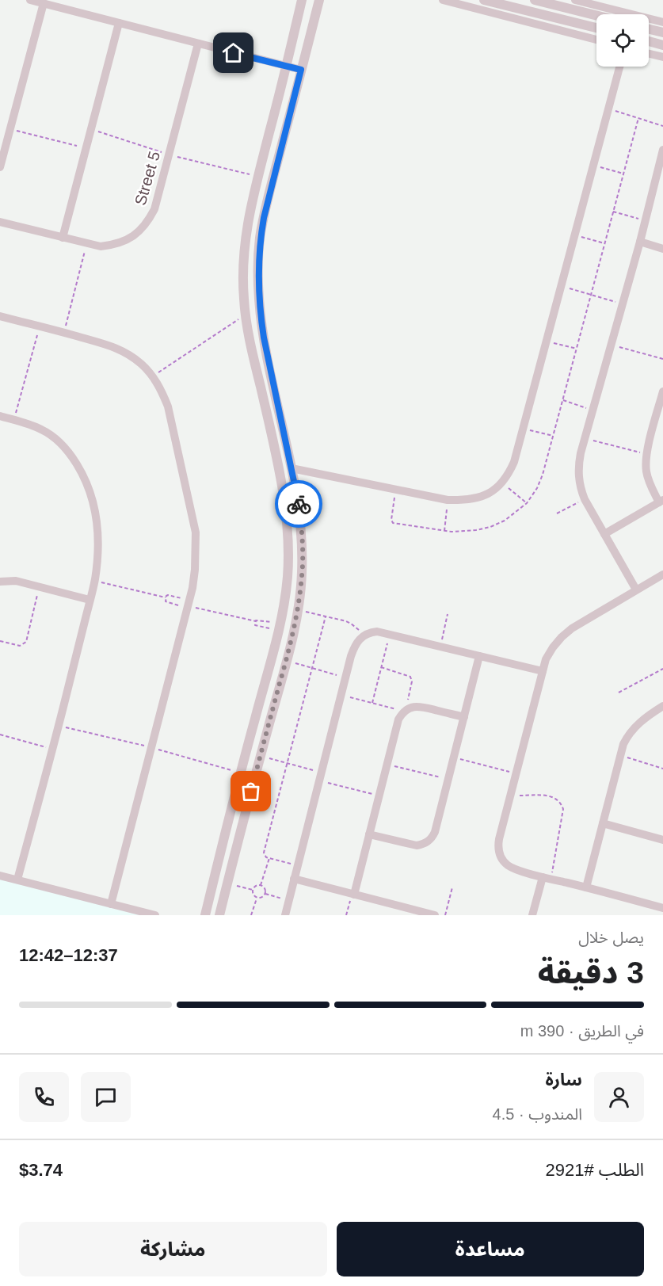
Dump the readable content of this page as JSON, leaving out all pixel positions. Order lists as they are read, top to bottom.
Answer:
{
  "streets": {
    "street": ["Street 5"]
  },
  "page": {
    "heading": ["3 دقيقة", "يصل خلال", "12:37–12:42"],
    "panel": [
      "سارة",
      "المندوب · 4.5",
      "الطلب #2921",
      "$3.74"
    ],
    "bar": "في الطريق · 390 m",
    "buttons": ["مساعدة", "مشاركة"]
  }
}
